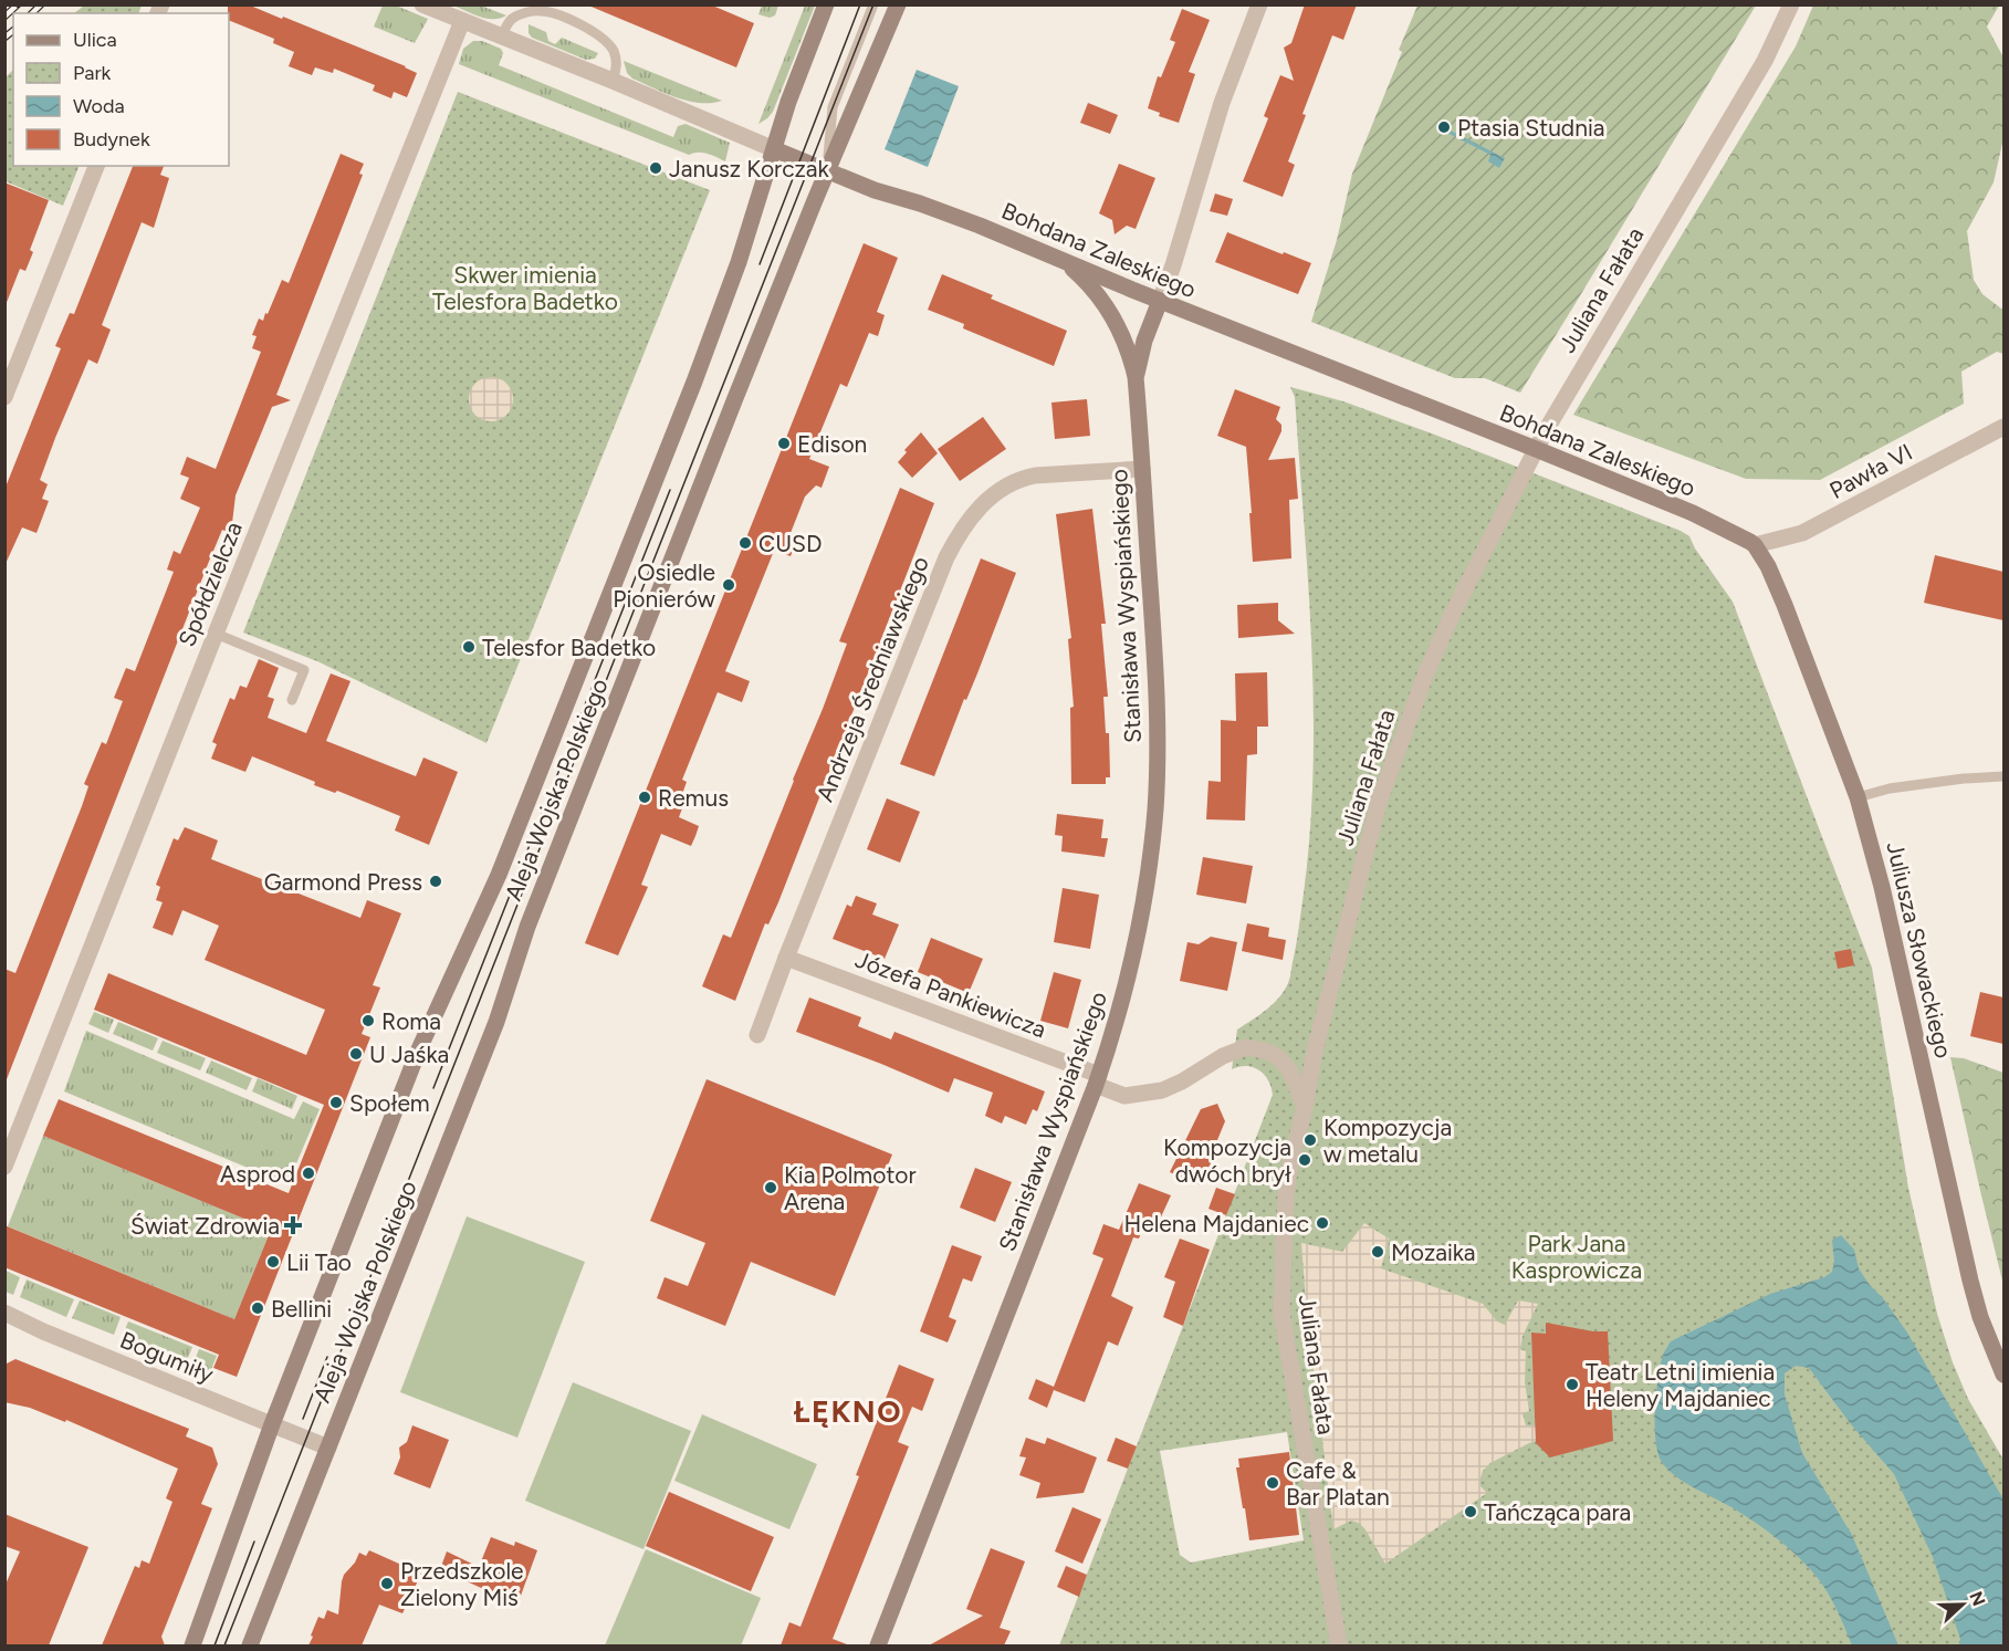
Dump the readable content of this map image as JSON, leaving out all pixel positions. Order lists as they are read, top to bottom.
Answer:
{
  "streets": {
    "main road": [
      "Bohdana Zaleskiego",
      "Stanisława Wyspiańskiego",
      "Aleja Wojska Polskiego",
      "Juliusza Słowackiego"
    ],
    "street": [
      "Juliana Fałata",
      "Pawła VI",
      "Spółdzielcza",
      "Andrzeja Średniawskiego",
      "Józefa Pankiewicza",
      "Bogumiły"
    ]
  },
  "crossings": [
    ["Bohdana Zaleskiego", "Juliana Fałata"],
    ["Bohdana Zaleskiego", "Pawła VI"],
    ["Bohdana Zaleskiego", "Spółdzielcza"],
    ["Bohdana Zaleskiego", "Stanisława Wyspiańskiego"],
    ["Bohdana Zaleskiego", "Aleja Wojska Polskiego"],
    ["Bohdana Zaleskiego", "Juliusza Słowackiego"],
    ["Juliana Fałata", "Józefa Pankiewicza"],
    ["Pawła VI", "Juliusza Słowackiego"],
    ["Stanisława Wyspiańskiego", "Andrzeja Średniawskiego"],
    ["Stanisława Wyspiańskiego", "Józefa Pankiewicza"],
    ["Andrzeja Średniawskiego", "Józefa Pankiewicza"],
    ["Aleja Wojska Polskiego", "Bogumiły"]
  ],
  "districts": ["ŁĘKNO"],
  "parks": ["Skwer imienia Telesfora Badetko", "Park Jana Kasprowicza"],
  "places": {
    "other": [
      "Ptasia Studnia",
      "Janusz Korczak",
      "Edison",
      "CUSD",
      "Osiedle Pionierów",
      "Telesfor Badetko",
      "Remus",
      "Garmond Press",
      "Roma",
      "U Jaśka",
      "Społem",
      "Kompozycja w metalu",
      "Kompozycja dwóch brył",
      "Asprod",
      "Kia Polmotor Arena",
      "Helena Majdaniec",
      "Mozaika",
      "Lii Tao",
      "Bellini",
      "Teatr Letni imienia Heleny Majdaniec",
      "Cafe & Bar Platan",
      "Tańcząca para",
      "Przedszkole Zielony Miś"
    ],
    "health": ["Świat Zdrowia"]
  },
  "legend": [
    "Ulica",
    "Park",
    "Woda",
    "Budynek"
  ],
  "north": "right"
}
